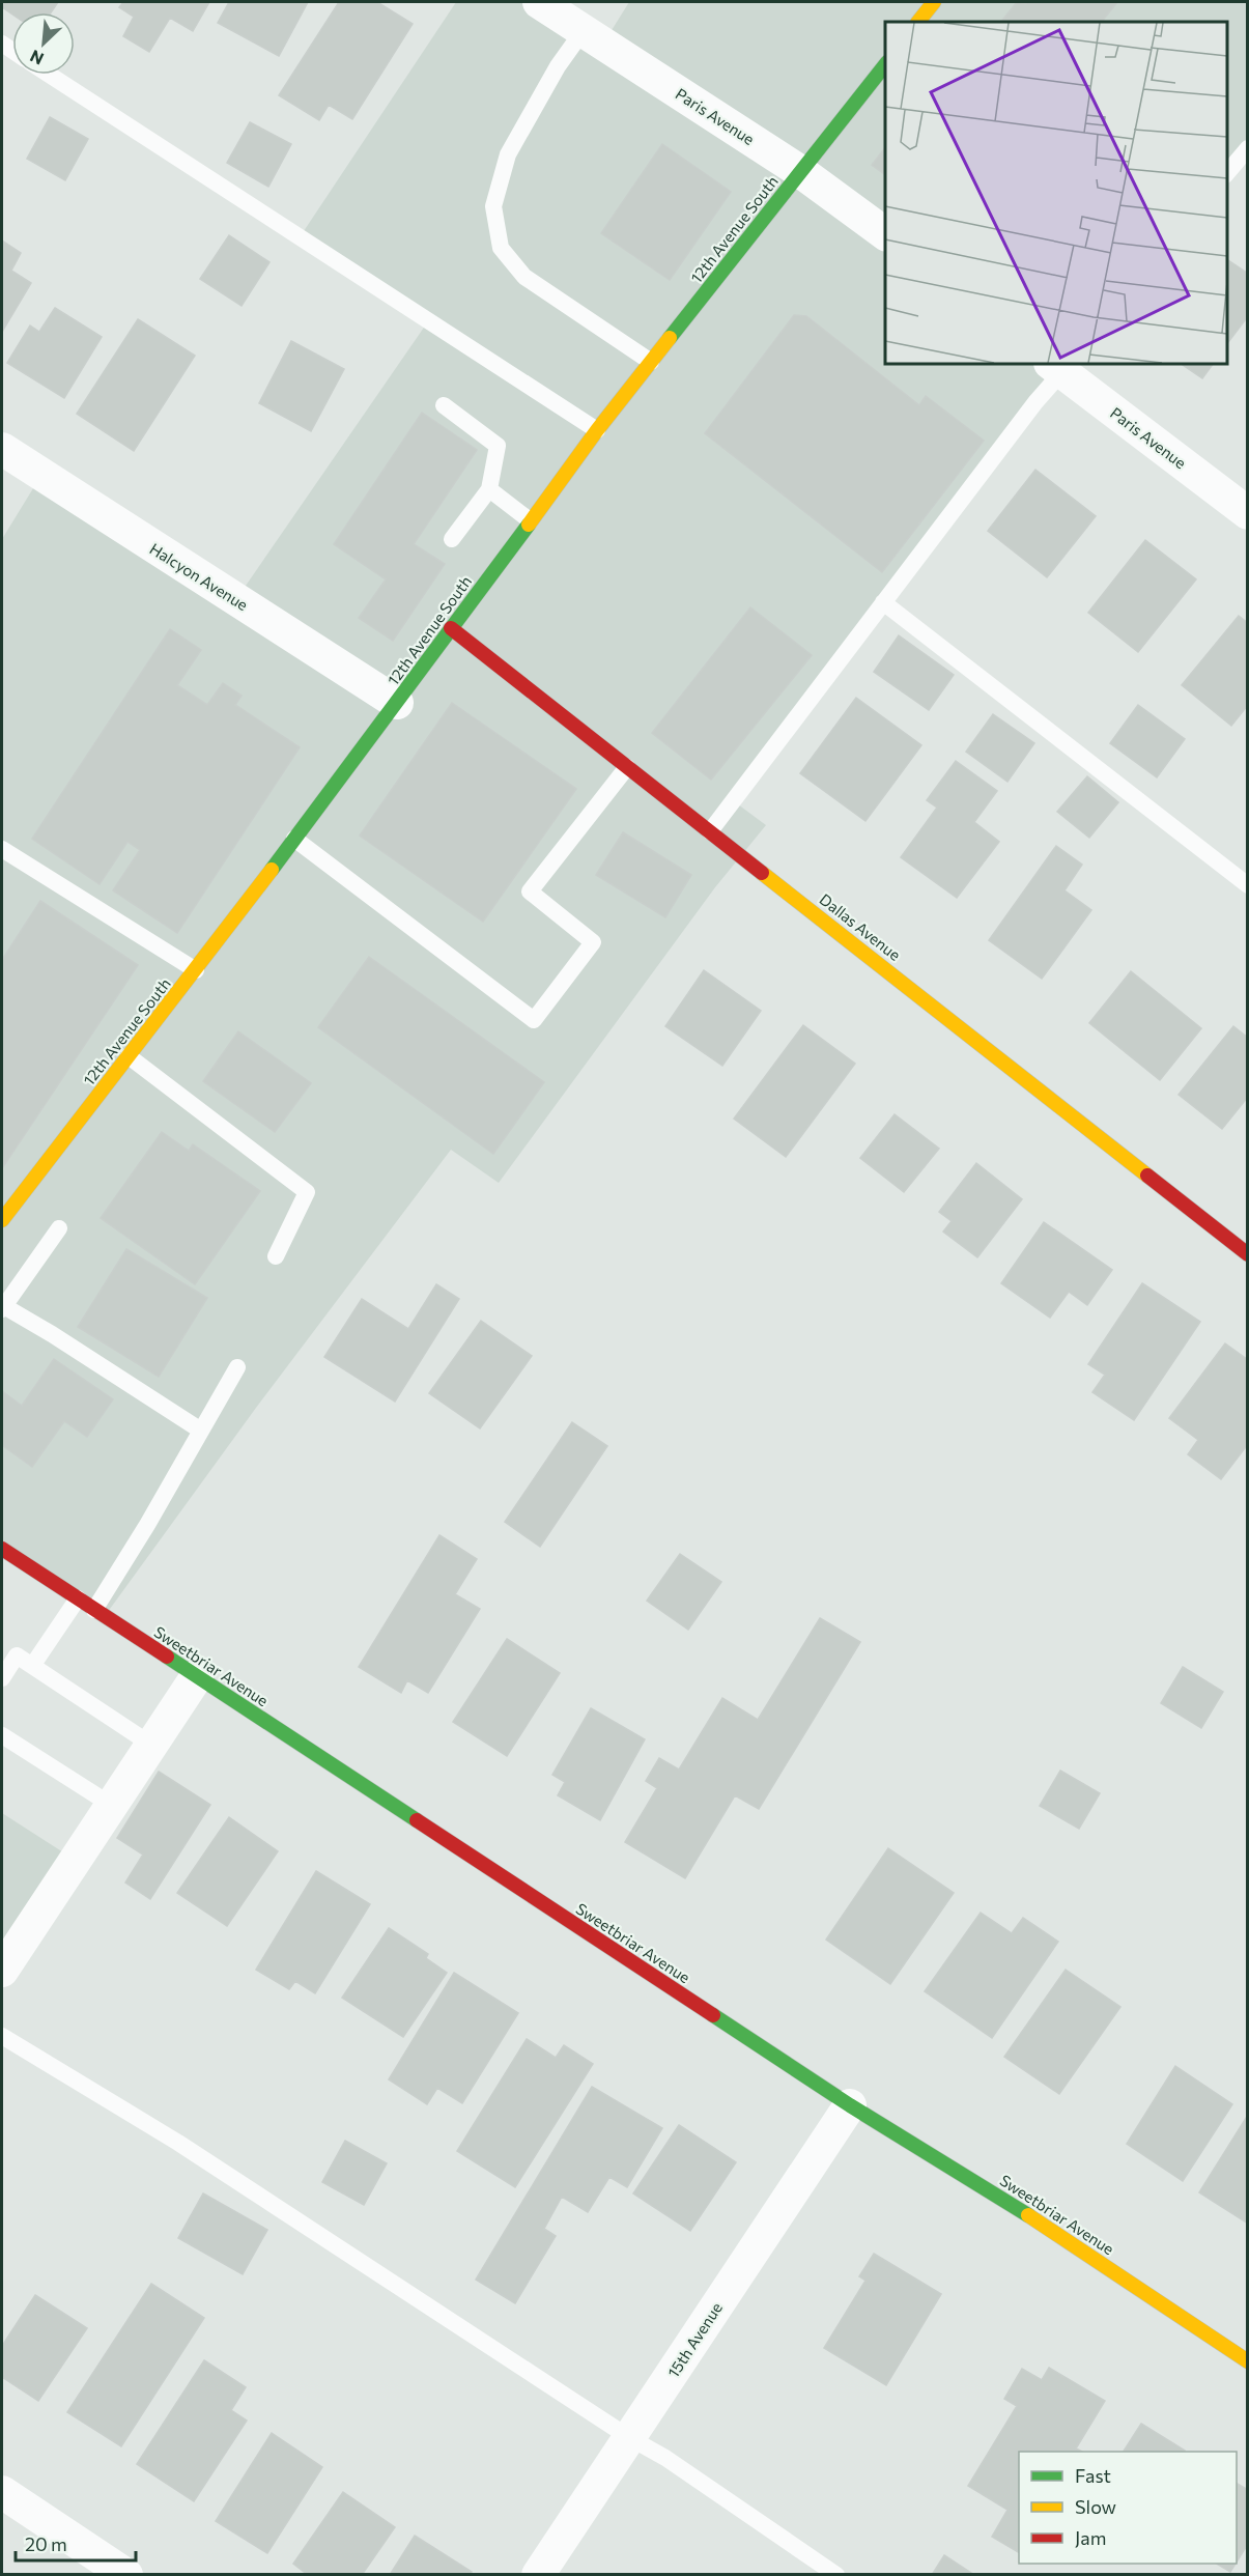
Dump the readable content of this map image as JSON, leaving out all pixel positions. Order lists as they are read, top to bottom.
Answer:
{
  "streets": {
    "street": [
      "Paris Avenue",
      "12th Avenue South",
      "Halcyon Avenue",
      "Dallas Avenue",
      "Sweetbriar Avenue",
      "15th Avenue"
    ]
  },
  "crossings": [
    ["Paris Avenue", "12th Avenue South"],
    ["12th Avenue South", "Halcyon Avenue"],
    ["12th Avenue South", "Dallas Avenue"],
    ["Sweetbriar Avenue", "15th Avenue"]
  ],
  "legend": ["Fast", "Slow", "Jam"],
  "scale_bar": "20 m",
  "north": "bottom left"
}
